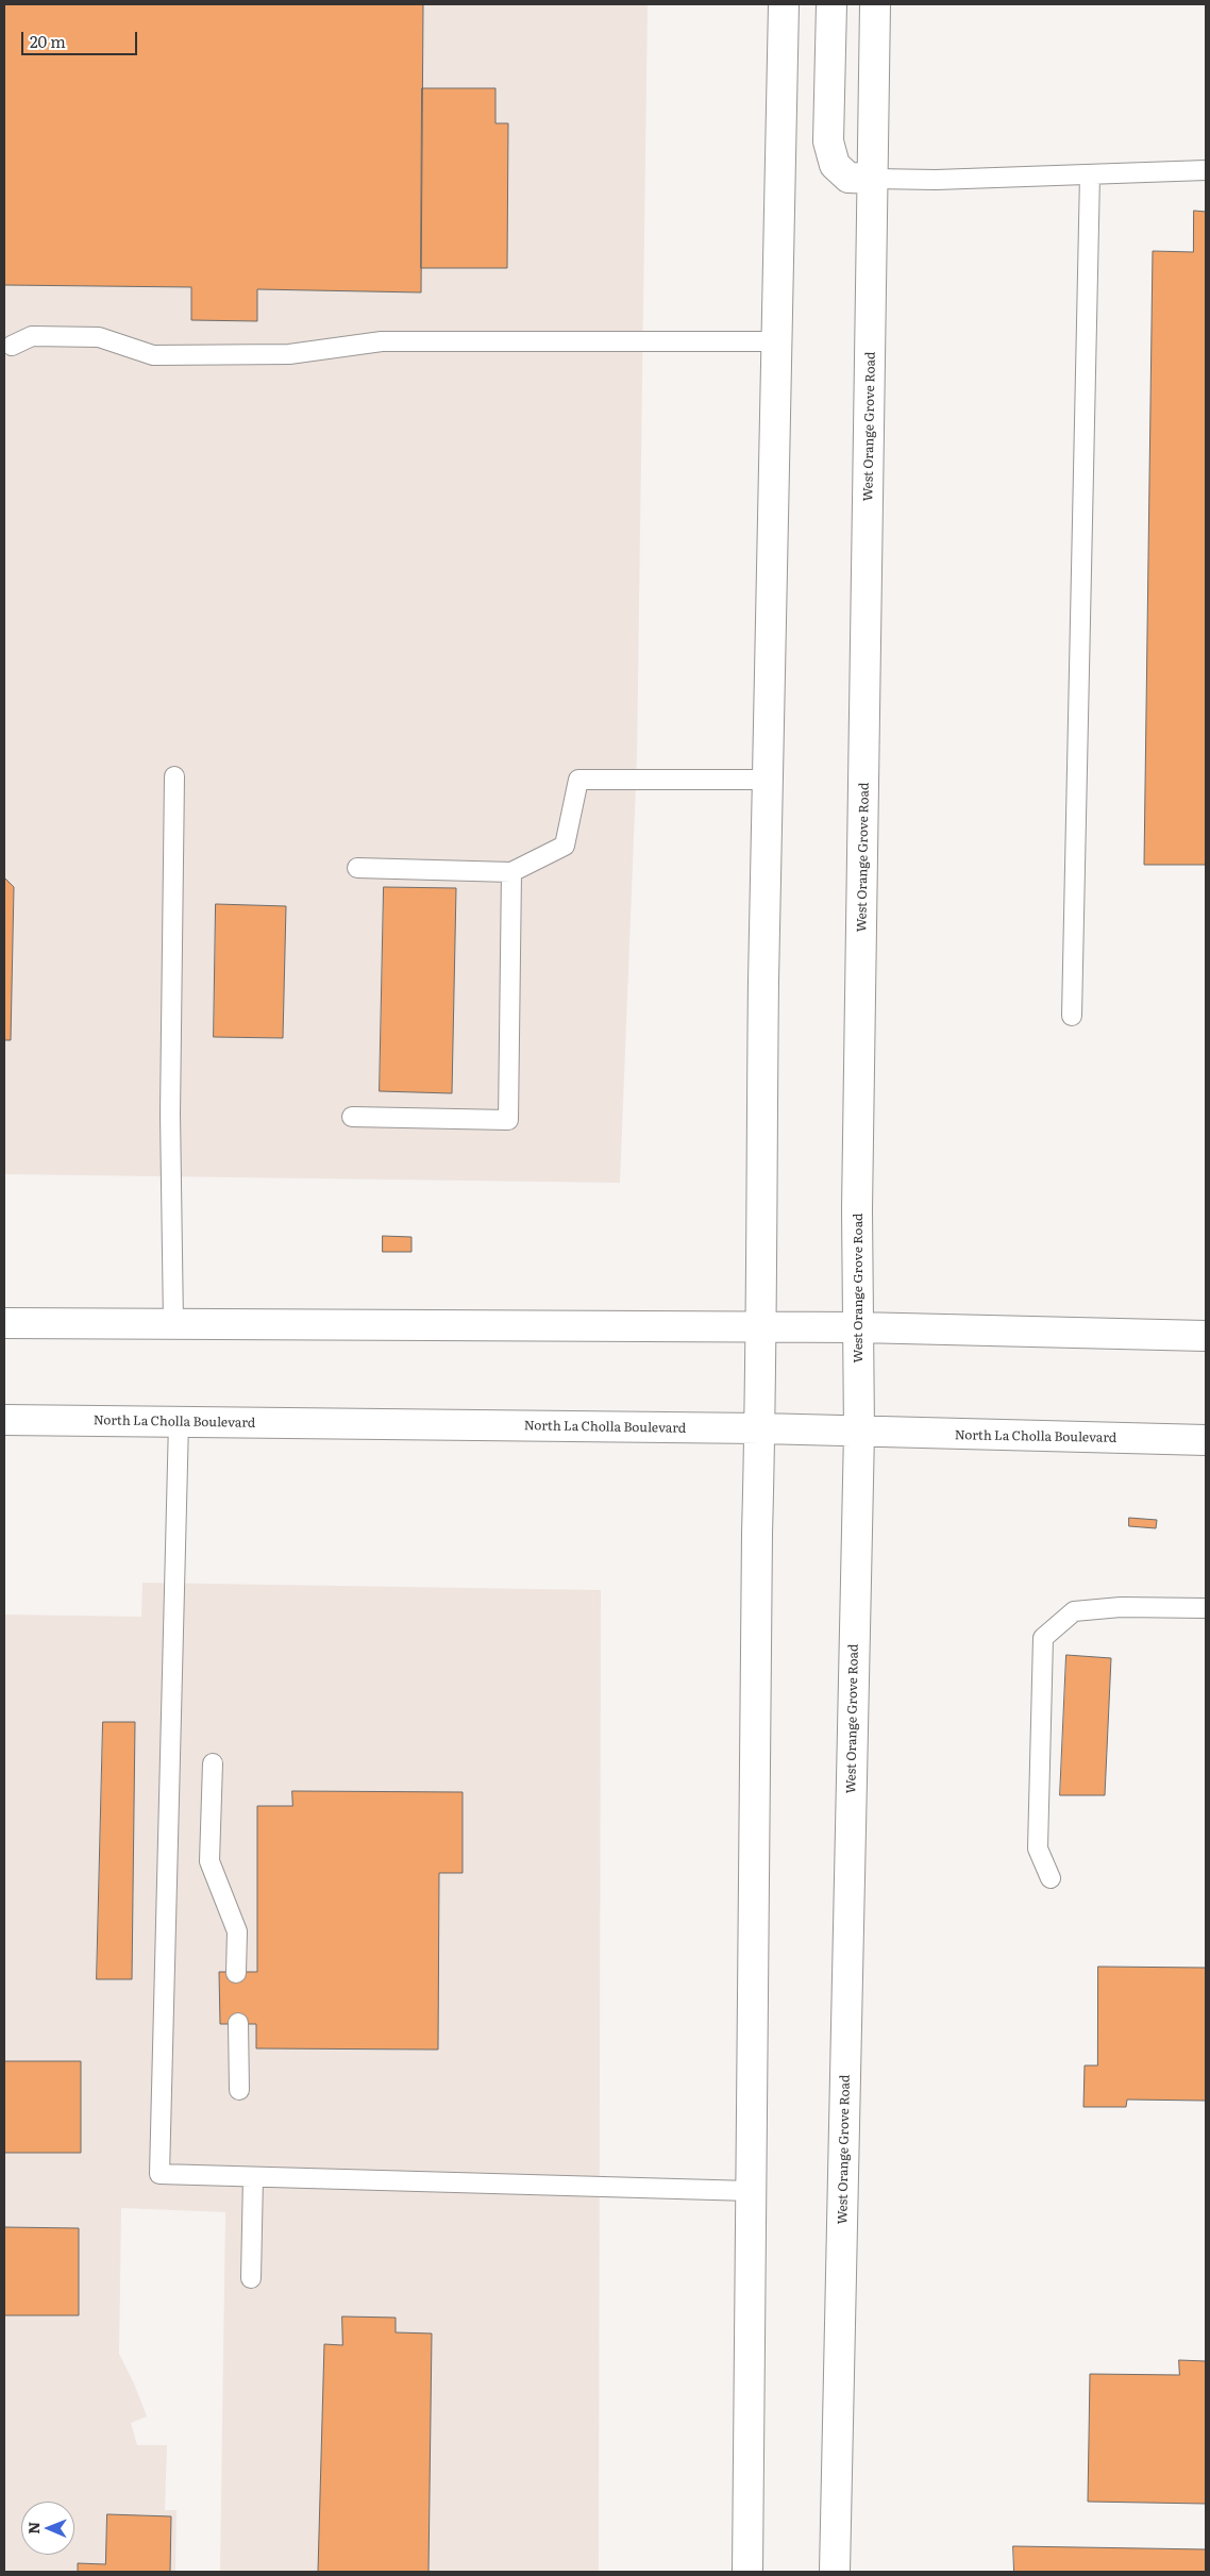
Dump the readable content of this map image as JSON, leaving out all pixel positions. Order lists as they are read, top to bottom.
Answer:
{
  "streets": {
    "main road": ["West Orange Grove Road", "North La Cholla Boulevard"]
  },
  "crossings": [
    ["West Orange Grove Road", "North La Cholla Boulevard"]
  ],
  "scale_bar": "20 m",
  "north": "left"
}
